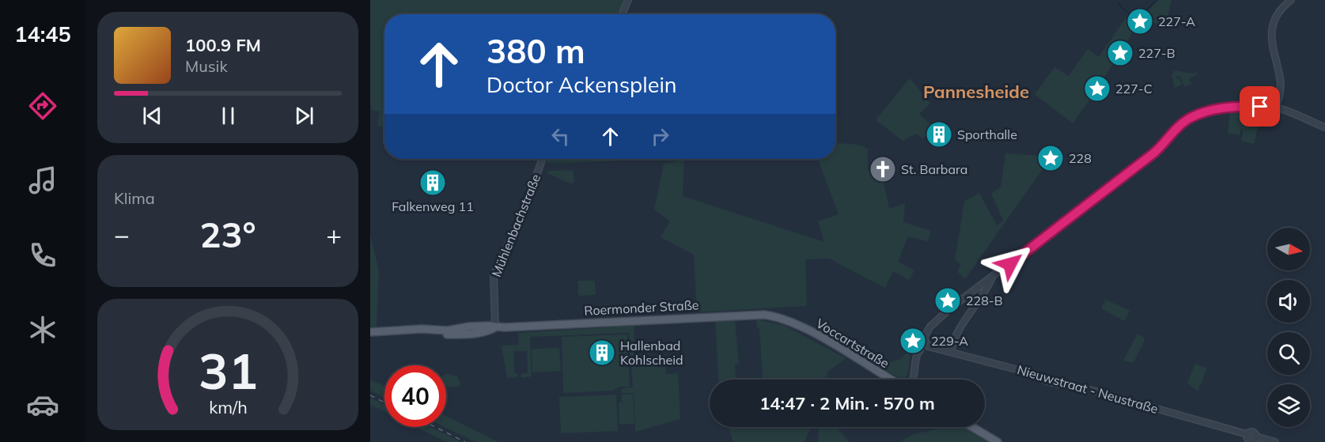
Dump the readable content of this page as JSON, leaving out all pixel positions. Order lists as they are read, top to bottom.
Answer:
{
  "streets": {
    "main road": ["Roermonder Straße", "Voccartstraße"],
    "street": ["Mühlenbachstraße", "Nieuwstraat - Neustraße"]
  },
  "crossings": [
    ["Mühlenbachstraße", "Roermonder Straße"],
    ["Roermonder Straße", "Voccartstraße"]
  ],
  "districts": ["Pannesheide"],
  "places": {
    "place": [
      "227-A",
      "227-B",
      "227-C",
      "228",
      "228-B",
      "229-A"
    ],
    "building": ["Sporthalle", "Falkenweg 11", "Hallenbad Kohlscheid"],
    "church": ["St. Barbara"]
  },
  "north": "right",
  "page": {
    "tabs": "14:45",
    "turn": ["380 m", "Doctor Ackensplein"],
    "song": ["100.9 FM", "Musik"],
    "tile": "Klima",
    "heat": ["−", "23°", "+"],
    "limit": "40",
    "trip": "14:47 · 2 Min. · 570 m",
    "gauge": ["31", "km/h"]
  }
}
